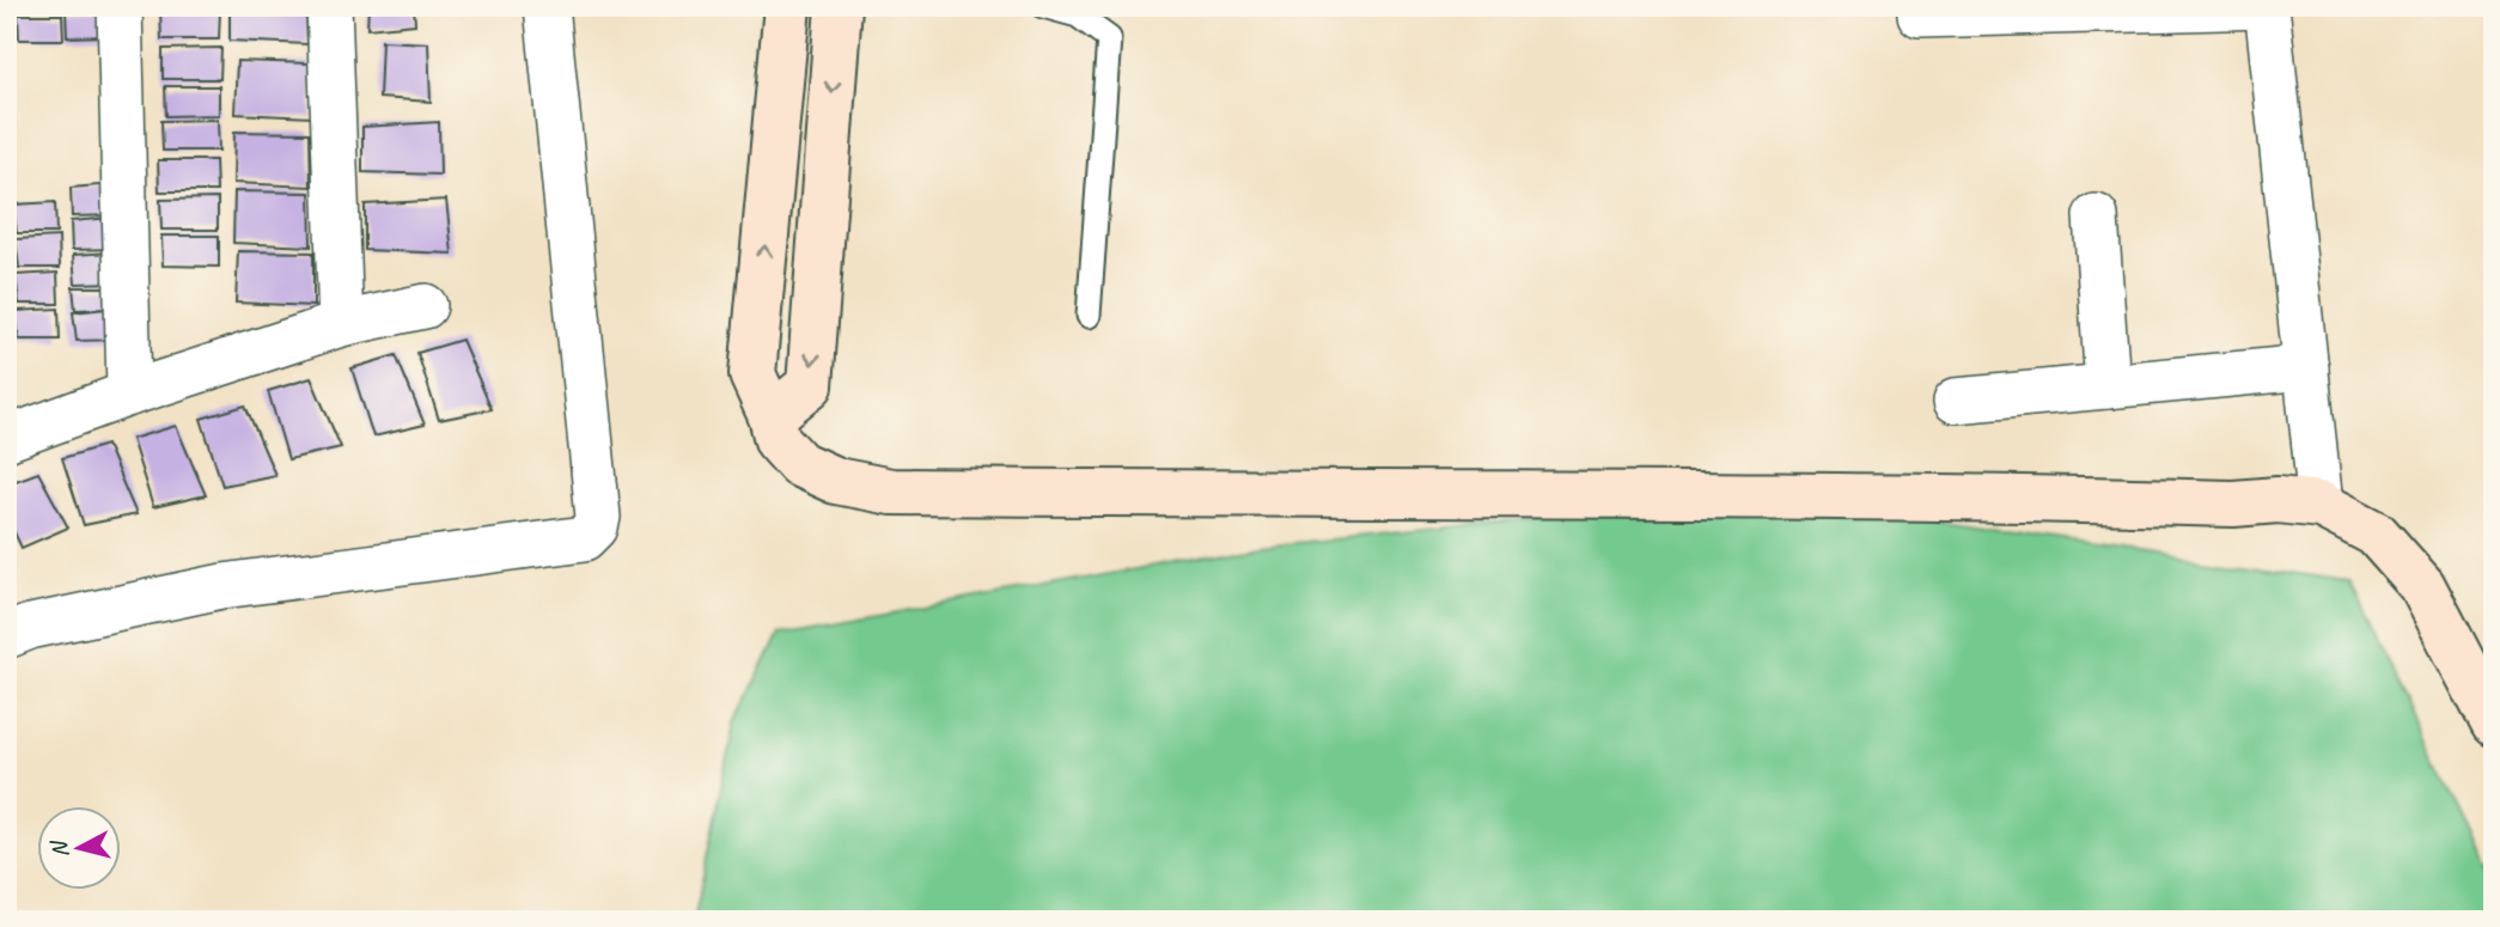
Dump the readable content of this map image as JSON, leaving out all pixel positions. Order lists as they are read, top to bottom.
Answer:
{
  "north": "left"
}
